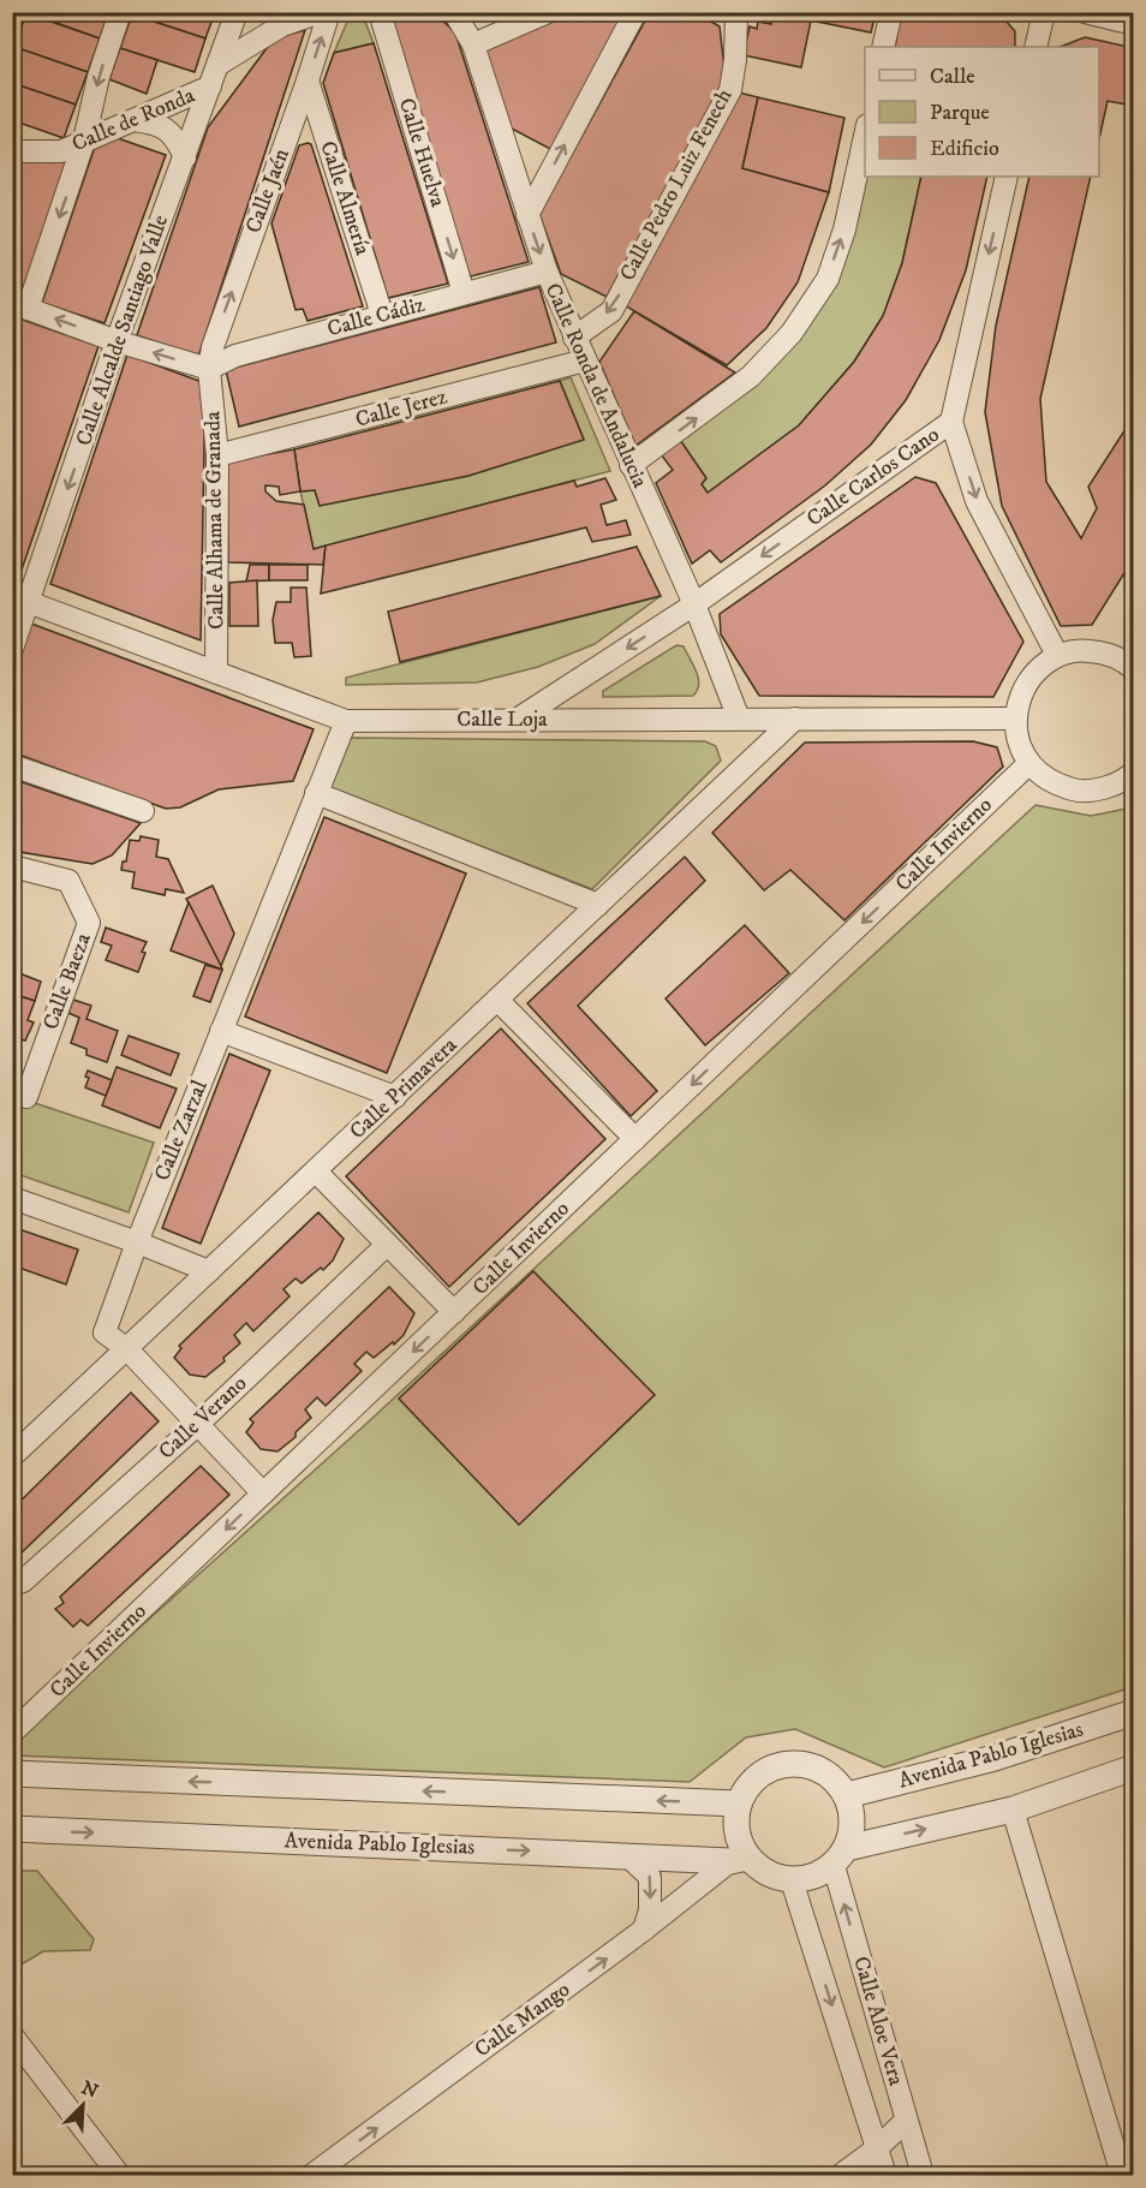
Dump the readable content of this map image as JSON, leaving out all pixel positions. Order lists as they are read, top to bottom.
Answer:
{
  "streets": {
    "street": [
      "Calle de Ronda",
      "Calle Huelva",
      "Calle Pedro Luiz Fenech",
      "Calle Jaén",
      "Calle Almería",
      "Calle Cádiz",
      "Calle Alcalde Santiago Valle",
      "Calle Ronda de Andalucia",
      "Calle Jerez",
      "Calle Carlos Cano",
      "Calle Alhama de Granada",
      "Calle Loja",
      "Calle Invierno",
      "Calle Baeza",
      "Calle Primavera",
      "Calle Zarzal",
      "Calle Verano",
      "Avenida Pablo Iglesias",
      "Calle Mango",
      "Calle Aloe Vera"
    ]
  },
  "crossings": [
    ["Calle de Ronda", "Calle Alcalde Santiago Valle"],
    ["Calle Huelva", "Calle Cádiz"],
    ["Calle Pedro Luiz Fenech", "Calle Ronda de Andalucia"],
    ["Calle Jaén", "Calle Almería"],
    ["Calle Jaén", "Calle Cádiz"],
    ["Calle Jaén", "Calle Alhama de Granada"],
    ["Calle Almería", "Calle Cádiz"],
    ["Calle Cádiz", "Calle Ronda de Andalucia"],
    ["Calle Cádiz", "Calle Alhama de Granada"],
    ["Calle Alcalde Santiago Valle", "Calle Loja"],
    ["Calle Ronda de Andalucia", "Calle Jerez"],
    ["Calle Ronda de Andalucia", "Calle Carlos Cano"],
    ["Calle Ronda de Andalucia", "Calle Loja"],
    ["Calle Jerez", "Calle Alhama de Granada"],
    ["Calle Carlos Cano", "Calle Loja"],
    ["Calle Alhama de Granada", "Calle Loja"],
    ["Calle Loja", "Calle Primavera"],
    ["Calle Loja", "Calle Zarzal"],
    ["Calle Invierno", "Calle Zarzal"],
    ["Calle Primavera", "Calle Zarzal"],
    ["Calle Zarzal", "Calle Verano"],
    ["Avenida Pablo Iglesias", "Calle Mango"],
    ["Avenida Pablo Iglesias", "Calle Aloe Vera"],
    ["Calle Mango", "Calle Aloe Vera"]
  ],
  "one_way": [
    "Calle Huelva",
    "Calle Alcalde Santiago Valle",
    "Calle Invierno",
    "Calle Mango"
  ],
  "legend": ["Calle", "Parque", "Edificio"],
  "north": "top right"
}
